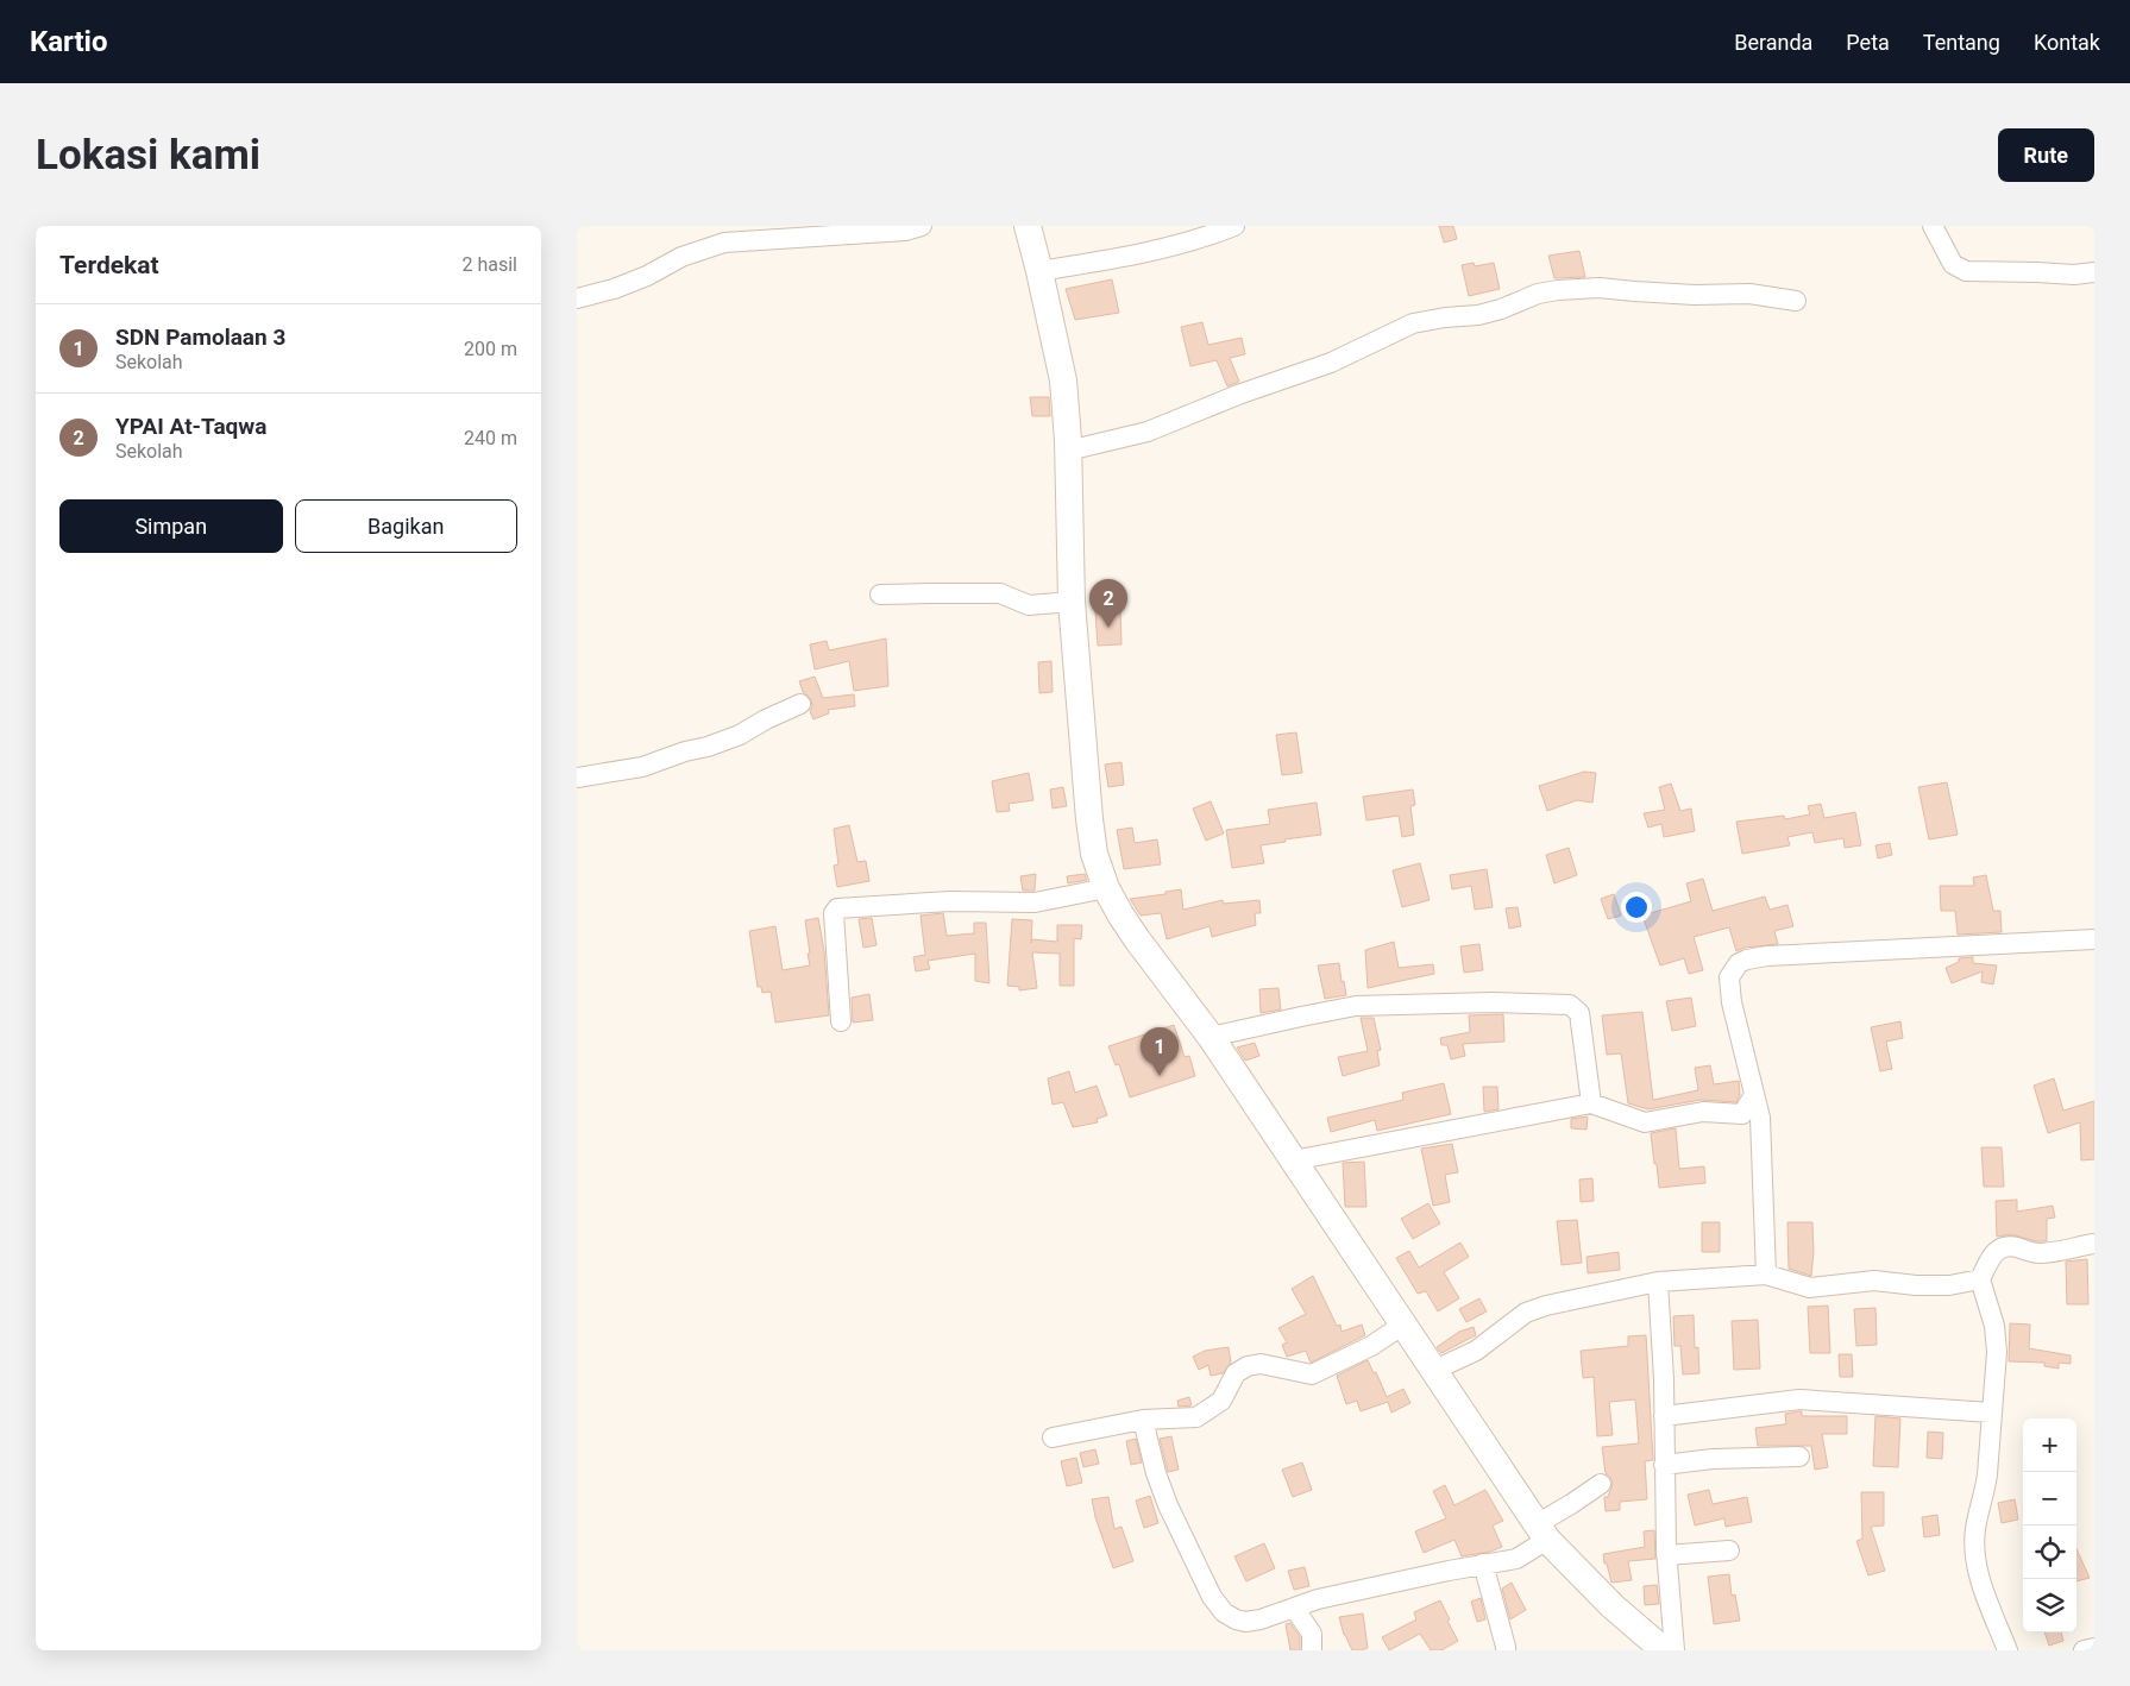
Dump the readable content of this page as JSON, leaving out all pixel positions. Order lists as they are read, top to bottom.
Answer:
{
  "page": {
    "header": "Kartio",
    "nav": [
      "Beranda",
      "Peta",
      "Tentang",
      "Kontak"
    ],
    "buttons": [
      "Rute",
      ["Simpan", "Bagikan"]
    ],
    "title": "Lokasi kami",
    "heading": ["Terdekat", "2 hasil"],
    "list": [
      {
        "mark": "1",
        "name": "SDN Pamolaan 3",
        "note": "Sekolah",
        "value": "200 m"
      },
      {
        "mark": "2",
        "name": "YPAI At-Taqwa",
        "note": "Sekolah",
        "value": "240 m"
      }
    ],
    "pins": ["2", "1"],
    "map_buttons": ["+", "−"]
  }
}
